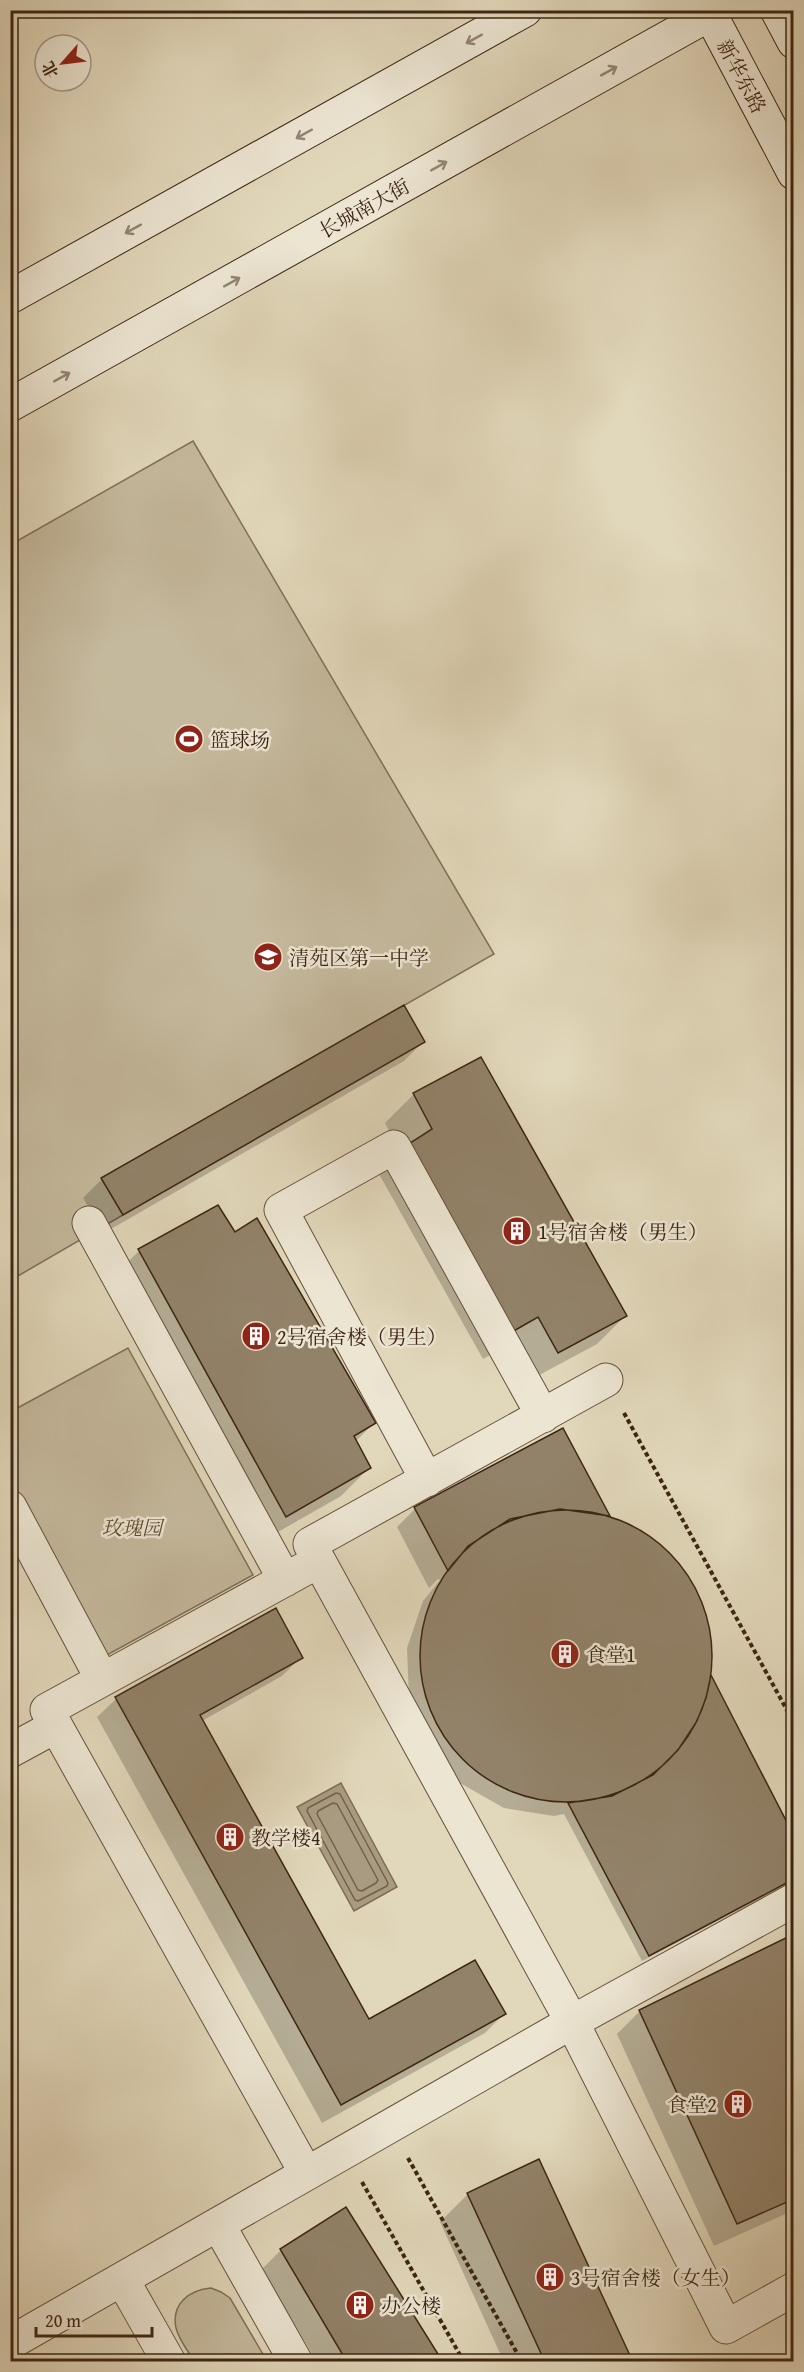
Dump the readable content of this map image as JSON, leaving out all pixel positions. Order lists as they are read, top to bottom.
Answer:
{
  "streets": {
    "street": ["新华东路", "长城南大街"]
  },
  "crossings": [
    ["新华东路", "长城南大街"]
  ],
  "parks": ["玫瑰园"],
  "places": {
    "sports": ["篮球场"],
    "school or university": ["清苑区第一中学"],
    "building": [
      "1号宿舍楼（男生）",
      "2号宿舍楼（男生）",
      "食堂1",
      "教学楼4",
      "食堂2",
      "3号宿舍楼（女生）",
      "办公楼"
    ]
  },
  "scale_bar": "20 m",
  "north": "bottom left"
}
